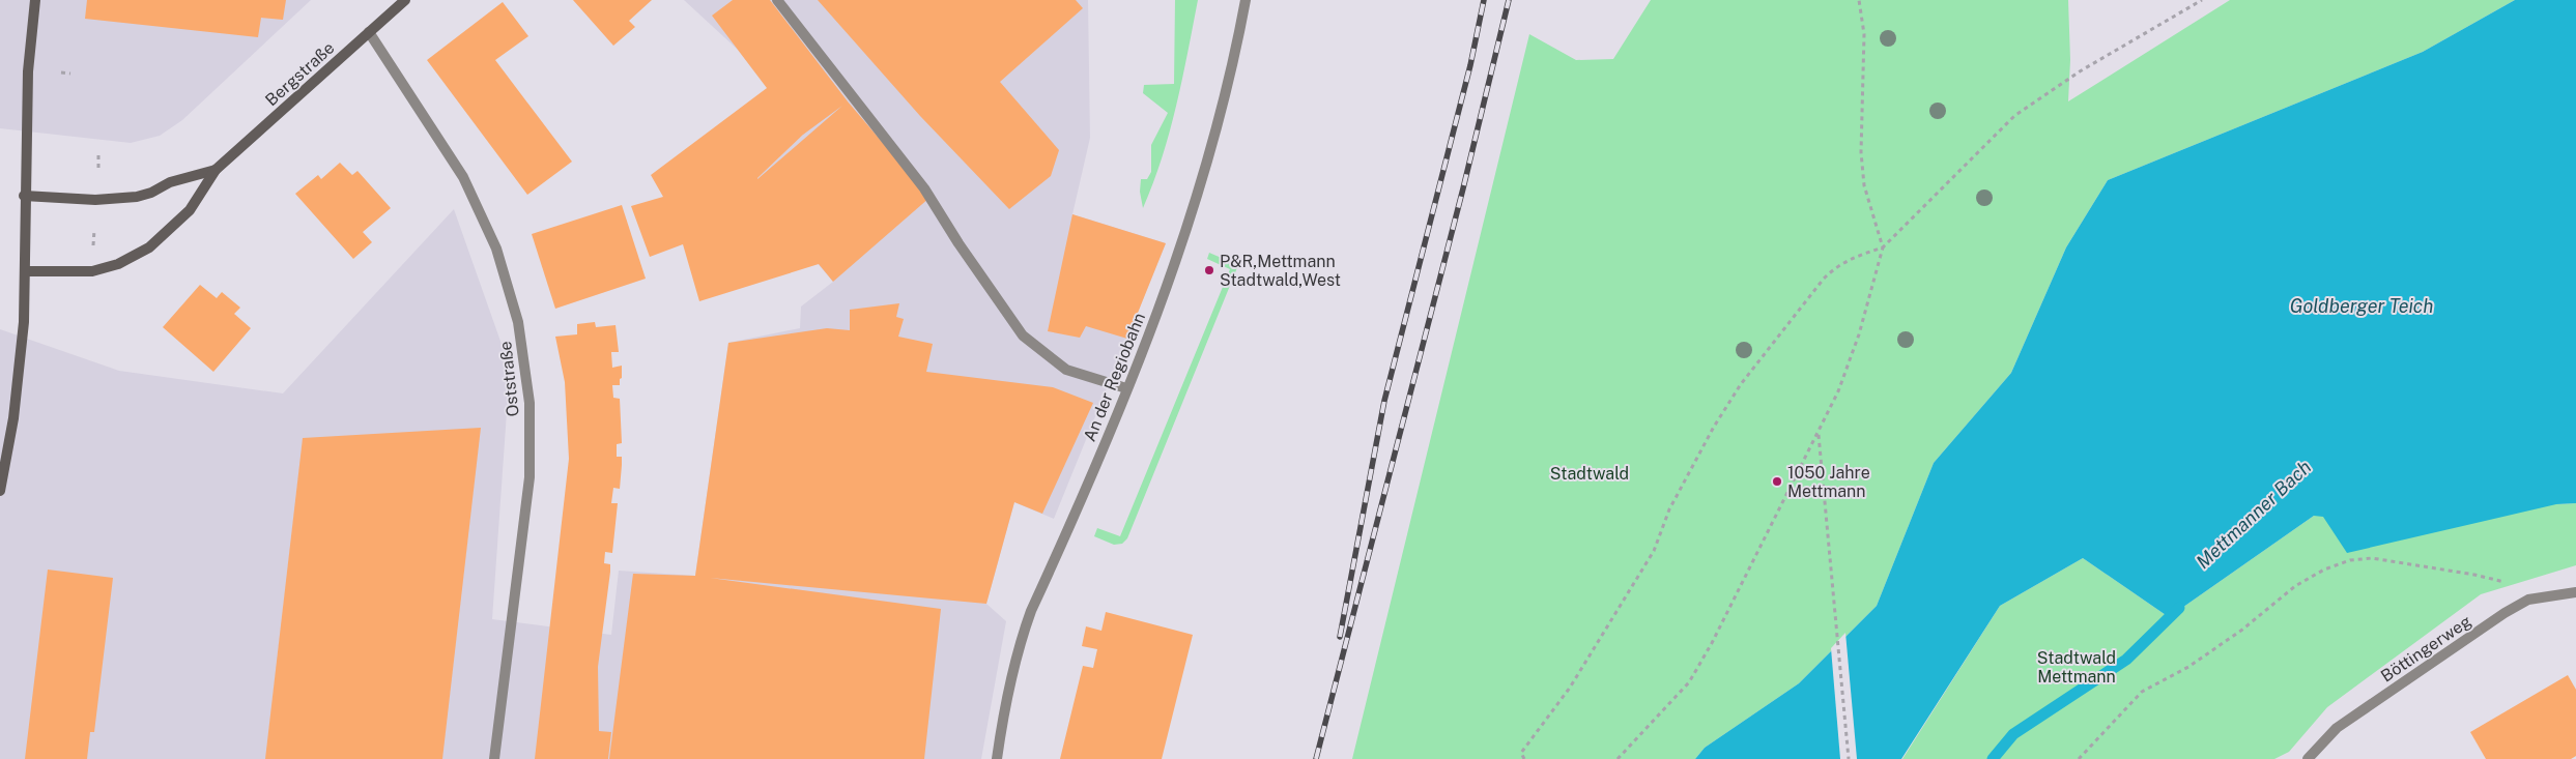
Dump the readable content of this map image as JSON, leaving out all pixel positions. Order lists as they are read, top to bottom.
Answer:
{
  "streets": {
    "street": [
      "Bergstraße",
      "An der Regiobahn",
      "Oststraße",
      "Böttingerweg"
    ]
  },
  "crossings": [
    ["Bergstraße", "Oststraße"]
  ],
  "water": ["Goldberger Teich", "Mettmanner Bach"],
  "parks": ["Stadtwald", "Stadtwald Mettmann"],
  "places": ["P&R,Mettmann Stadtwald,West", "1050 Jahre Mettmann"]
}
